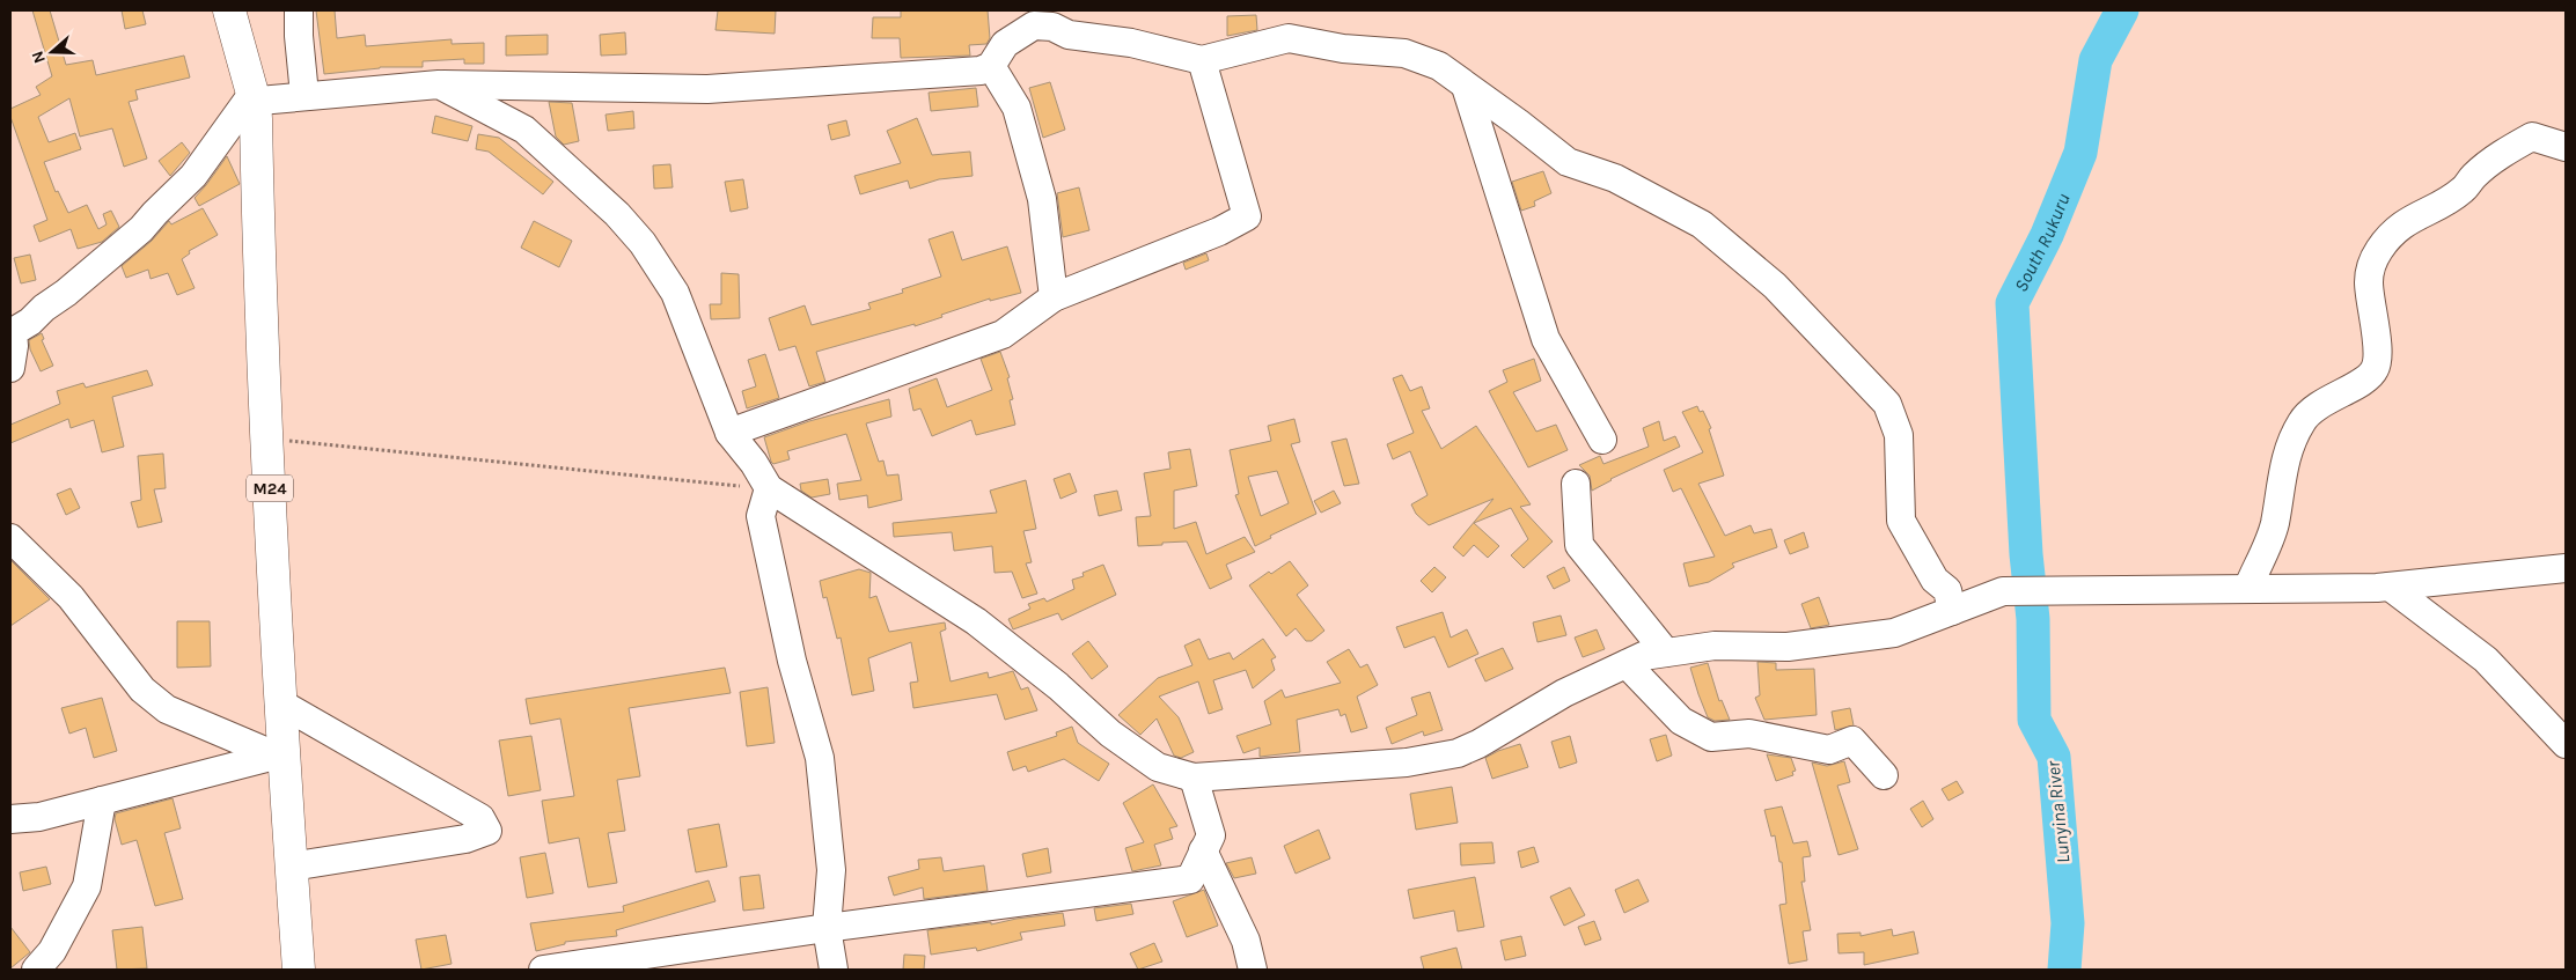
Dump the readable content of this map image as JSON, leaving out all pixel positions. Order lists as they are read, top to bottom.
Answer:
{
  "streets": {
    "main road": ["M24"]
  },
  "water": ["South Rukuru", "Lunyina River"],
  "north": "left"
}
